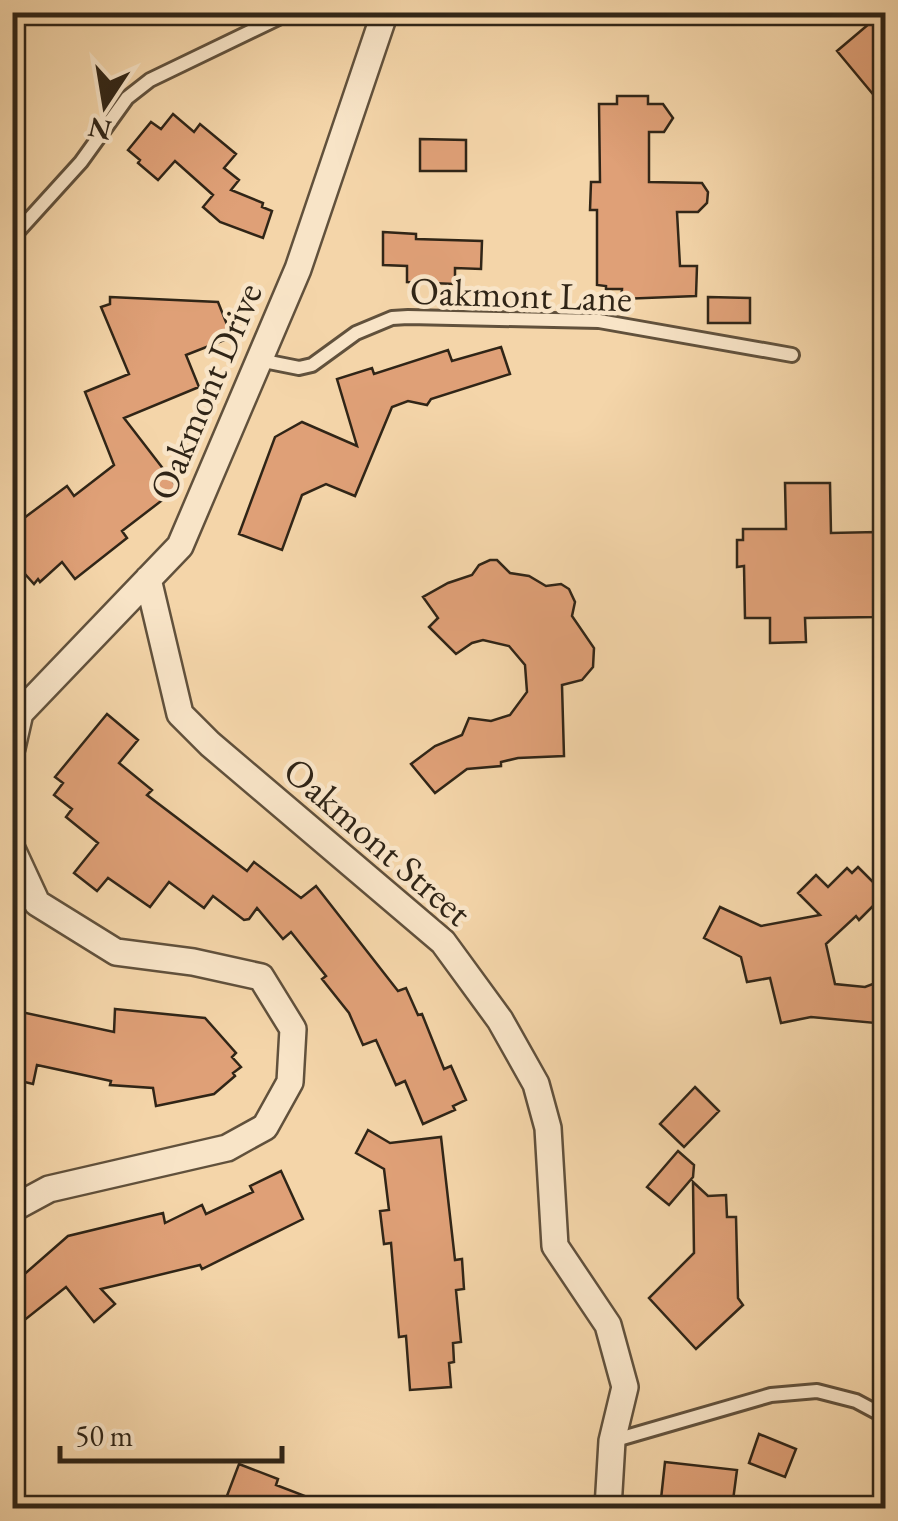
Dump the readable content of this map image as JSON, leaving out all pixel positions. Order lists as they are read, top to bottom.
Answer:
{
  "streets": {
    "street": ["Oakmont Drive", "Oakmont Street"],
    "lane": ["Oakmont Lane"]
  },
  "crossings": [
    ["Oakmont Lane", "Oakmont Drive"],
    ["Oakmont Drive", "Oakmont Street"]
  ],
  "scale_bar": "50 m",
  "north": "bottom"
}
